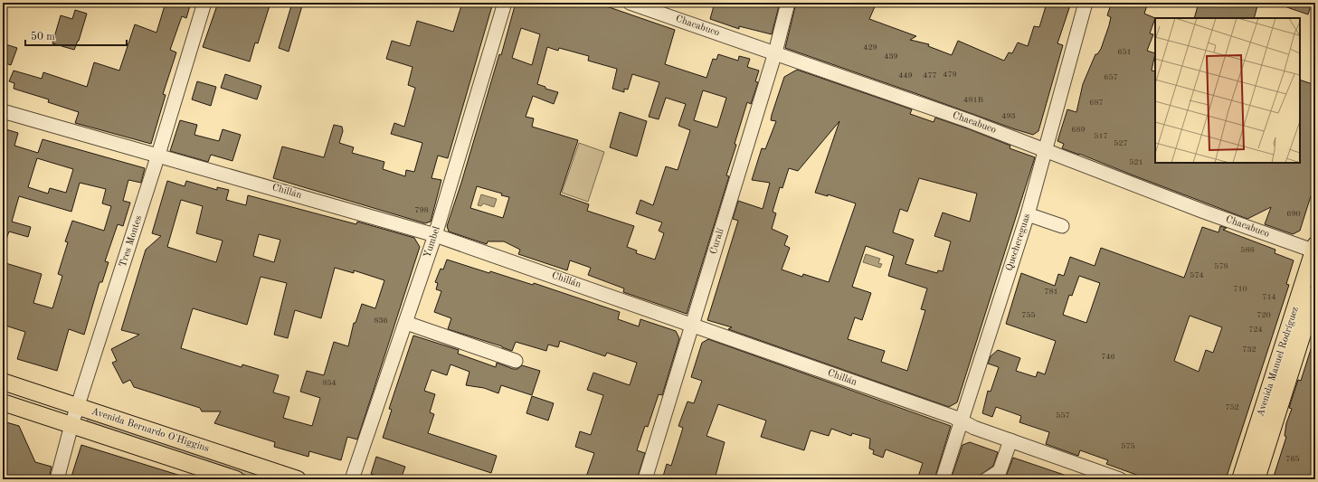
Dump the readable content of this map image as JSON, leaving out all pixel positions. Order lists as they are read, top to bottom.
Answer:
{
  "streets": {
    "main road": ["Avenida Manuel Rodríguez", "Avenida Bernardo O'Higgins"],
    "street": [
      "Chacabuco",
      "Chillán",
      "Tres Montes",
      "Curalí",
      "Yumbel",
      "Quechereguas"
    ]
  },
  "crossings": [
    ["Chacabuco", "Curalí"],
    ["Chacabuco", "Quechereguas"],
    ["Chacabuco", "Avenida Manuel Rodríguez"],
    ["Chillán", "Tres Montes"],
    ["Chillán", "Curalí"],
    ["Chillán", "Yumbel"],
    ["Chillán", "Quechereguas"],
    ["Tres Montes", "Avenida Bernardo O'Higgins"]
  ],
  "house_numbers": [
    "429",
    "651",
    "439",
    "479",
    "449",
    "477",
    "657",
    "481B",
    "687",
    "493",
    "689",
    "517",
    "527",
    "521",
    "798",
    "690",
    "588",
    "578",
    "574",
    "710",
    "781",
    "714",
    "755",
    "720",
    "836",
    "724",
    "732",
    "746",
    "854",
    "752",
    "557",
    "575",
    "765"
  ],
  "scale_bar": "50 m"
}
